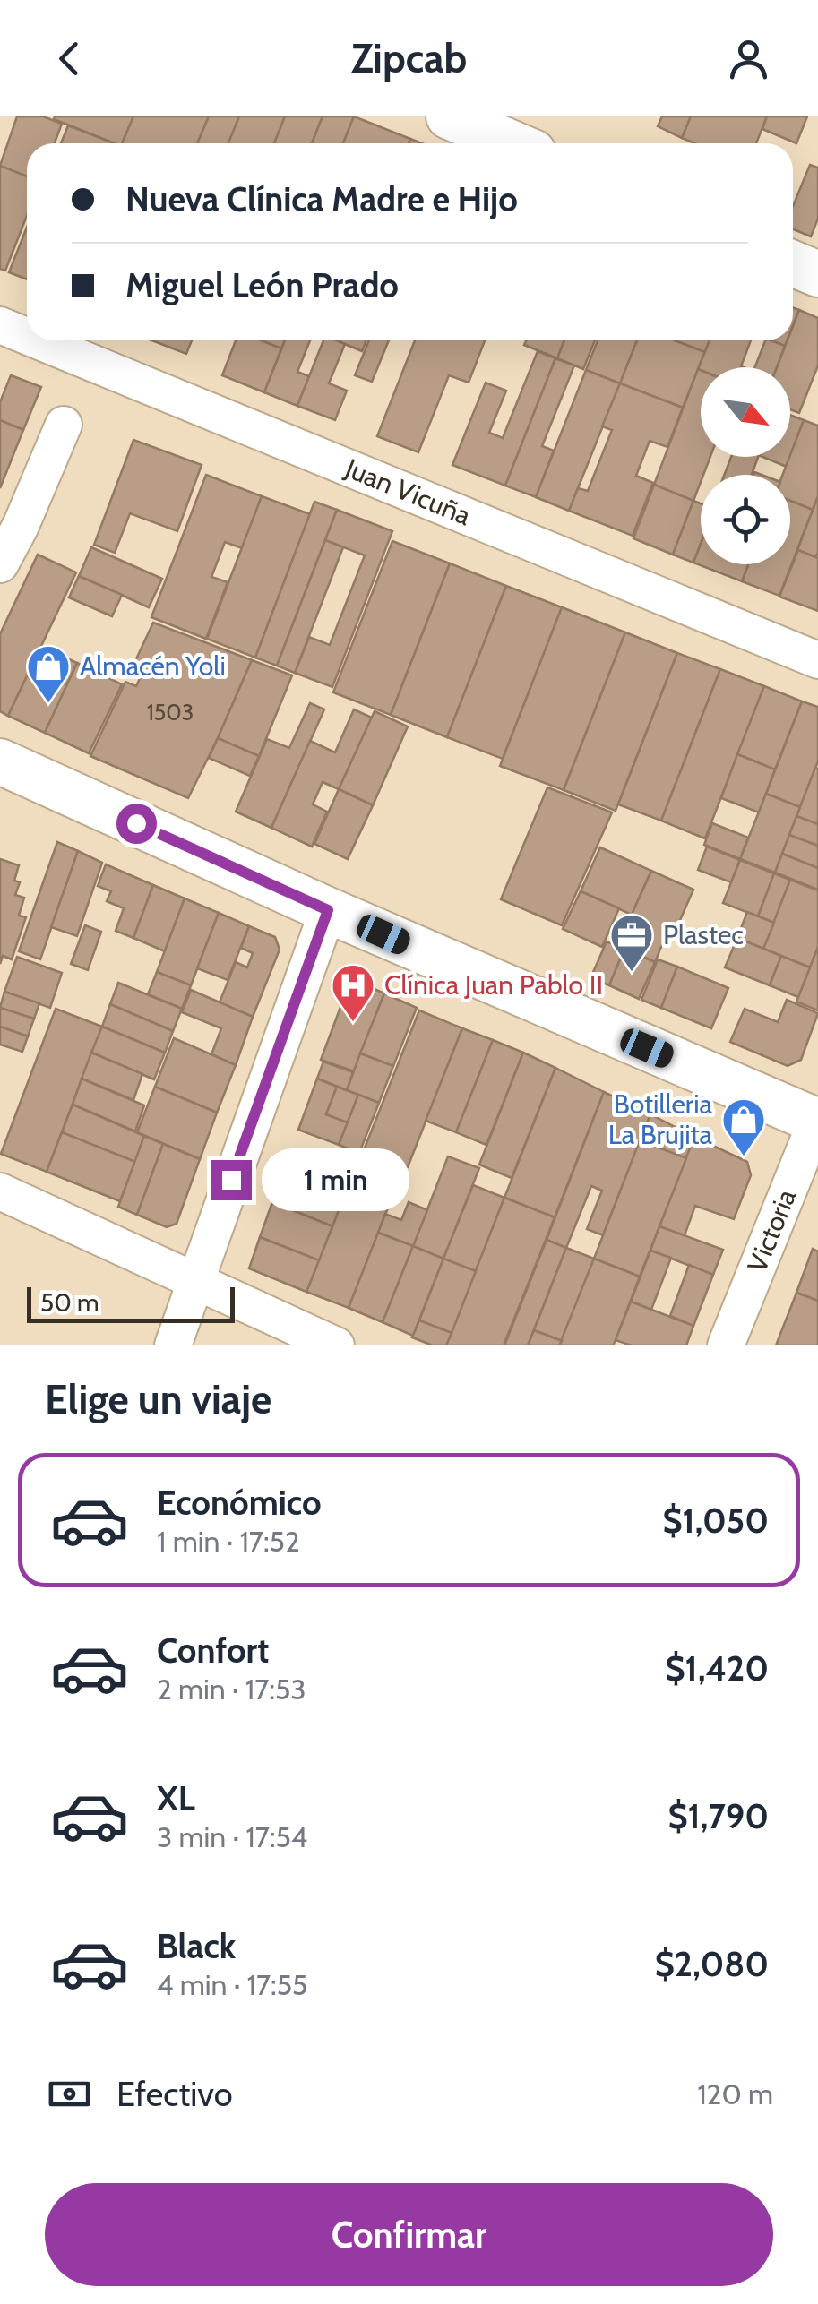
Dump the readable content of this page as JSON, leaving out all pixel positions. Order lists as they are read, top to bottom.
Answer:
{
  "streets": {
    "street": ["Juan Vicuña", "Victoria"]
  },
  "places": {
    "shop": ["Almacén Yoli", "Botilleria La Brujita"],
    "office": ["Plastec"],
    "hospital": ["Clínica Juan Pablo II"]
  },
  "house_numbers": ["1503"],
  "scale_bar": "50 m",
  "north": "bottom right",
  "page": {
    "header": "Zipcab",
    "banner": ["Nueva Clínica Madre e Hijo", "Miguel León Prado"],
    "bubble": "1 min",
    "scale": "50 m",
    "heading": "Elige un viaje",
    "list": [
      {
        "name": "Económico",
        "note": "1 min · 17:52",
        "value": "$1,050"
      },
      {
        "name": "Confort",
        "note": "2 min · 17:53",
        "value": "$1,420"
      },
      {
        "name": "XL",
        "note": "3 min · 17:54",
        "value": "$1,790"
      },
      {
        "name": "Black",
        "note": "4 min · 17:55",
        "value": "$2,080"
      }
    ],
    "pay": ["Efectivo", "120 m"],
    "buttons": "Confirmar"
  }
}
